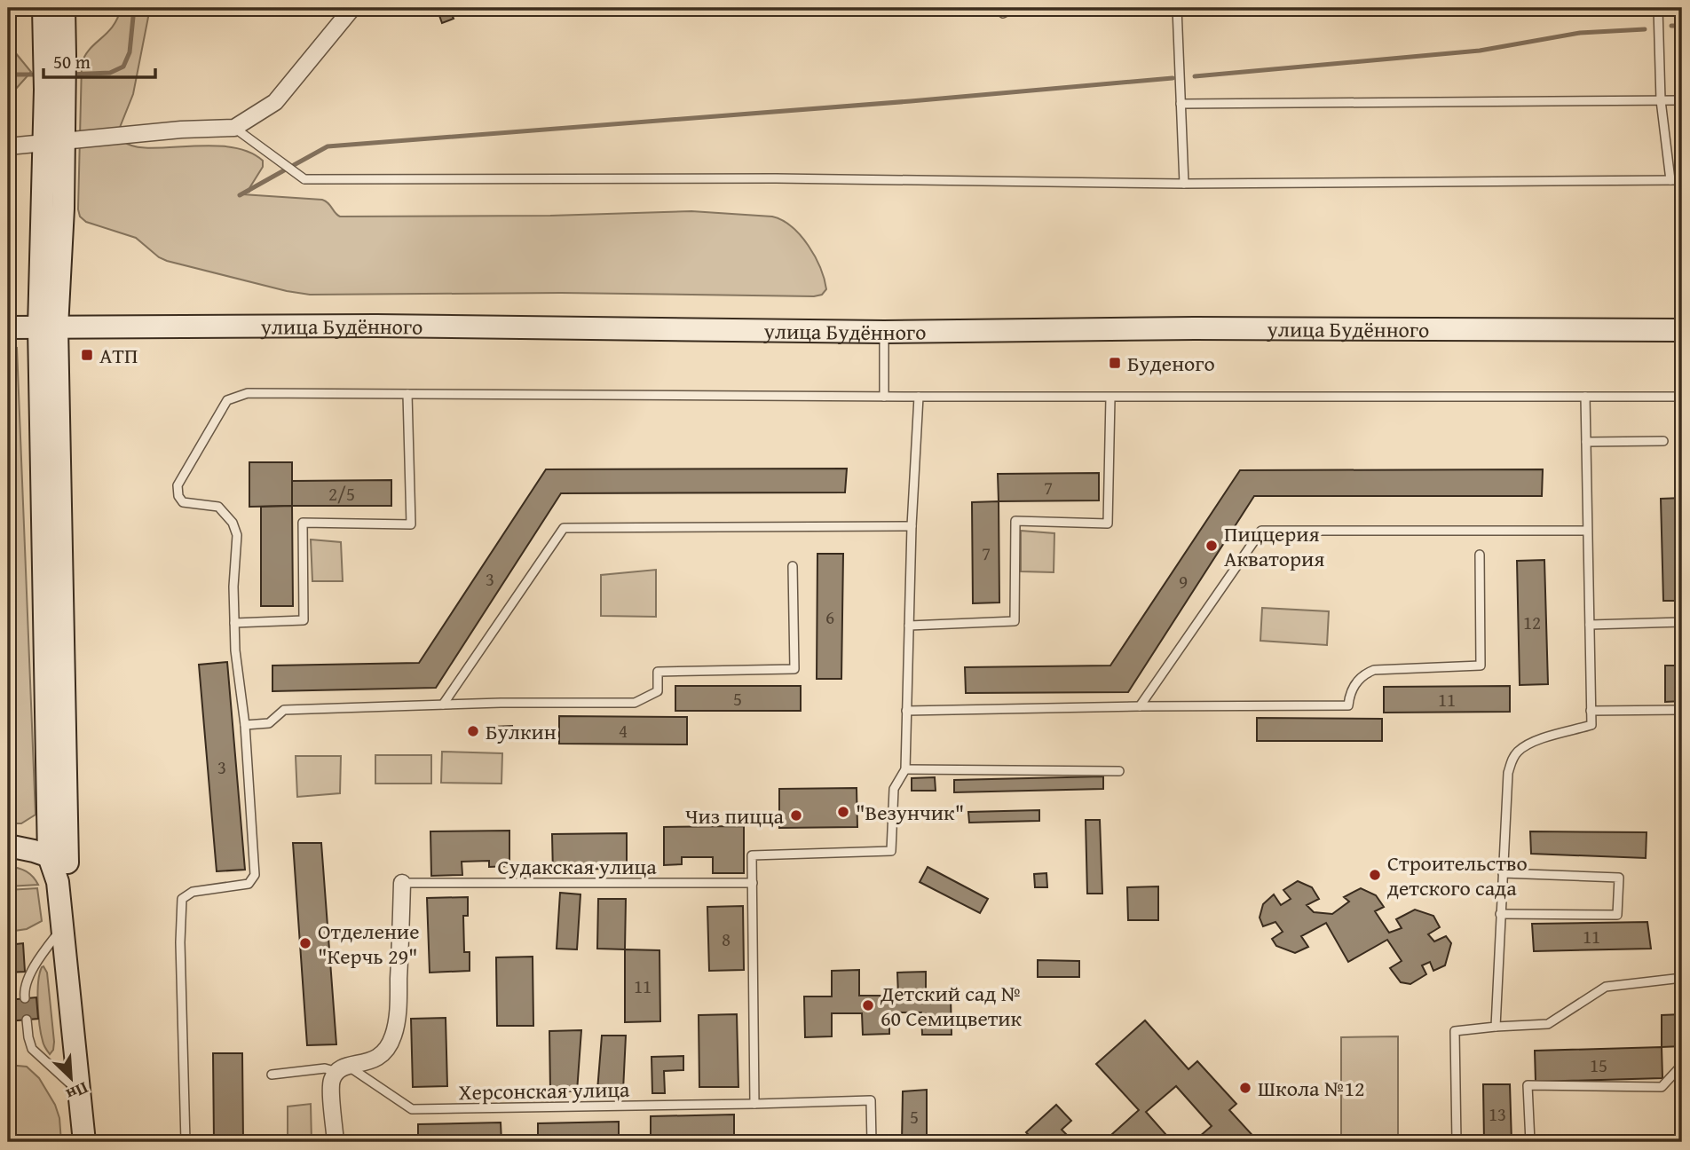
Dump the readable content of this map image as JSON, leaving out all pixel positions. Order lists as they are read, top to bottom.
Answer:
{
  "streets": {
    "main road": ["улица Будённого"],
    "lane": ["Судакская улица", "Херсонская улица"]
  },
  "places": {
    "transit": ["АТП", "Буденого"],
    "other": [
      "Пиццерия Акватория",
      "Булкин",
      "\"Везунчик\"",
      "Чиз пицца",
      "Строительство детского сада",
      "Отделение \"Керчь 29\"",
      "Детский сад № 60 Семицветик",
      "Школа №12"
    ]
  },
  "house_numbers": [
    "7",
    "2/5",
    "7",
    "3",
    "9",
    "6",
    "12",
    "5",
    "11",
    "4",
    "3",
    "11",
    "8",
    "11",
    "15",
    "13",
    "5"
  ],
  "scale_bar": "50 m",
  "north": "bottom right"
}
